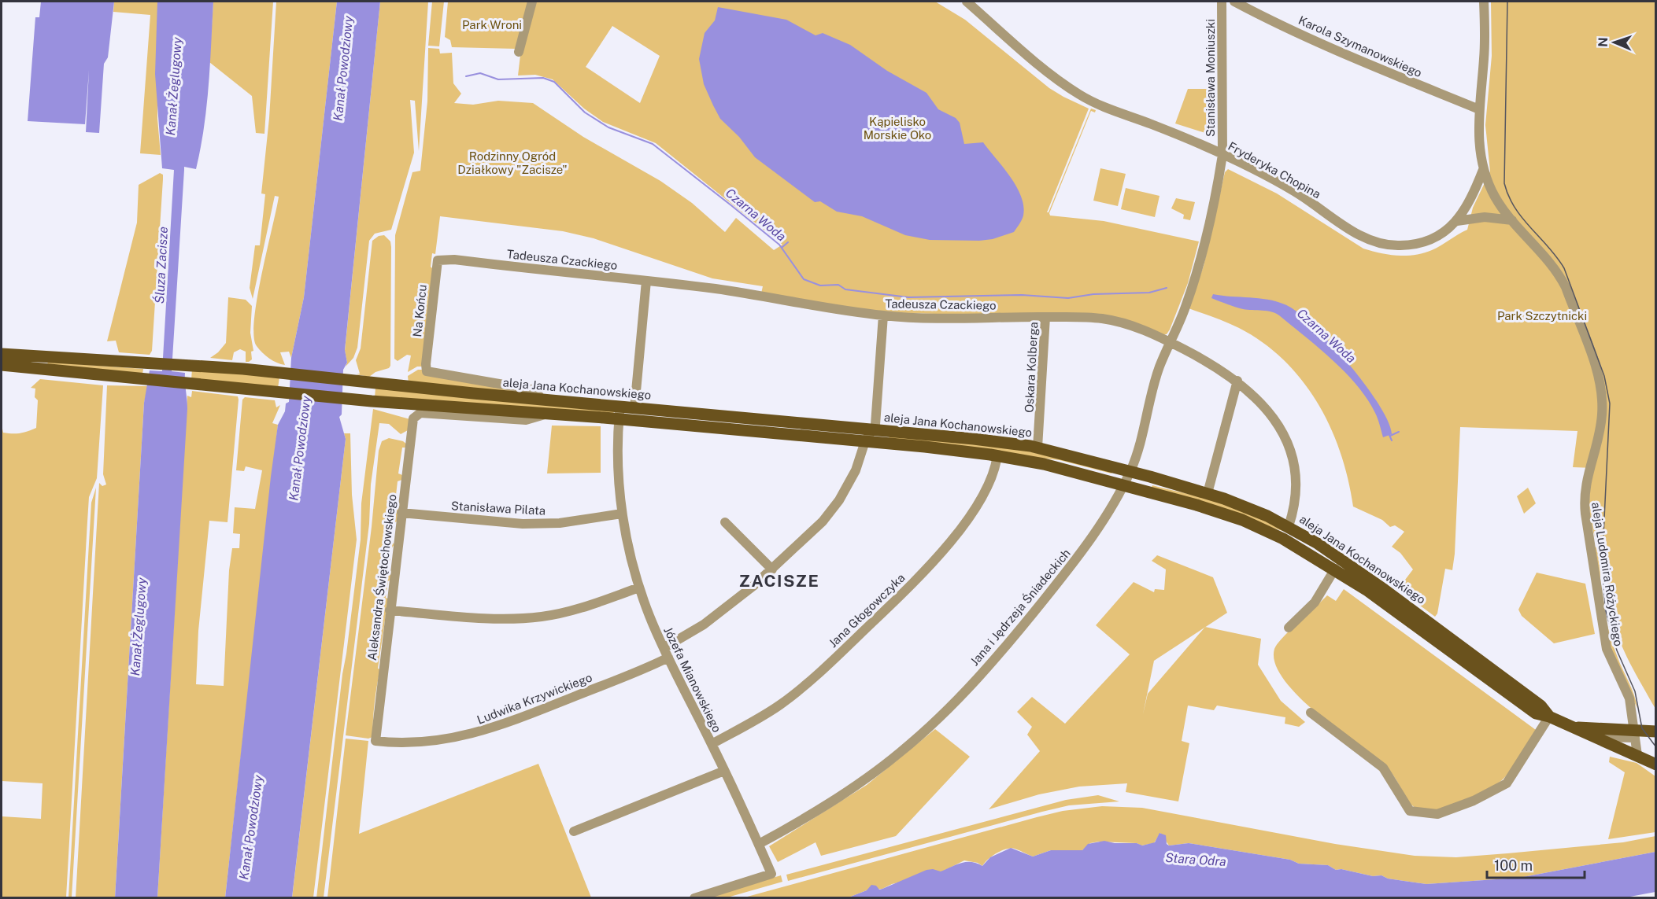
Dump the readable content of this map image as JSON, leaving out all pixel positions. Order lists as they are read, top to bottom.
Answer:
{
  "streets": {
    "main road": ["aleja Jana Kochanowskiego"],
    "street": [
      "Karola Szymanowskiego",
      "Stanisława Moniuszki",
      "Fryderyka Chopina",
      "Tadeusza Czackiego",
      "Na Końcu",
      "Oskara Kolberga",
      "Stanisława Pilata",
      "aleja Ludomira Różyckiego",
      "Aleksandra Świętochowskiego",
      "Jana i Jędrzeja Śniadeckich",
      "Jana Głogowczyka",
      "Józefa Mianowskiego",
      "Ludwika Krzywickiego"
    ]
  },
  "crossings": [
    ["Karola Szymanowskiego", "aleja Ludomira Różyckiego"],
    ["Stanisława Moniuszki", "Fryderyka Chopina"],
    ["Stanisława Moniuszki", "Jana i Jędrzeja Śniadeckich"],
    ["Fryderyka Chopina", "aleja Ludomira Różyckiego"],
    ["Fryderyka Chopina", "Jana i Jędrzeja Śniadeckich"],
    ["Tadeusza Czackiego", "Na Końcu"],
    ["Tadeusza Czackiego", "Oskara Kolberga"],
    ["Tadeusza Czackiego", "aleja Jana Kochanowskiego"],
    ["Tadeusza Czackiego", "Jana i Jędrzeja Śniadeckich"],
    ["Na Końcu", "aleja Jana Kochanowskiego"],
    ["Oskara Kolberga", "aleja Jana Kochanowskiego"],
    ["aleja Jana Kochanowskiego", "aleja Ludomira Różyckiego"],
    ["aleja Jana Kochanowskiego", "Aleksandra Świętochowskiego"],
    ["aleja Jana Kochanowskiego", "Jana i Jędrzeja Śniadeckich"],
    ["aleja Jana Kochanowskiego", "Jana Głogowczyka"],
    ["aleja Jana Kochanowskiego", "Józefa Mianowskiego"],
    ["Stanisława Pilata", "Aleksandra Świętochowskiego"],
    ["Stanisława Pilata", "Józefa Mianowskiego"],
    ["Aleksandra Świętochowskiego", "Ludwika Krzywickiego"],
    ["Jana i Jędrzeja Śniadeckich", "Józefa Mianowskiego"],
    ["Jana Głogowczyka", "Józefa Mianowskiego"],
    ["Józefa Mianowskiego", "Ludwika Krzywickiego"]
  ],
  "districts": ["ZACISZE"],
  "water": [
    "Kanał Powodziowy",
    "Kanał Żeglugowy",
    "Czarna Woda",
    "Śluza Zacisze",
    "Stara Odra"
  ],
  "parks": [
    "Park Wroni",
    "Kąpielisko Morskie Oko",
    "Rodzinny Ogród Działkowy \"Zacisze\"",
    "Park Szczytnicki"
  ],
  "scale_bar": "100 m",
  "north": "left"
}
